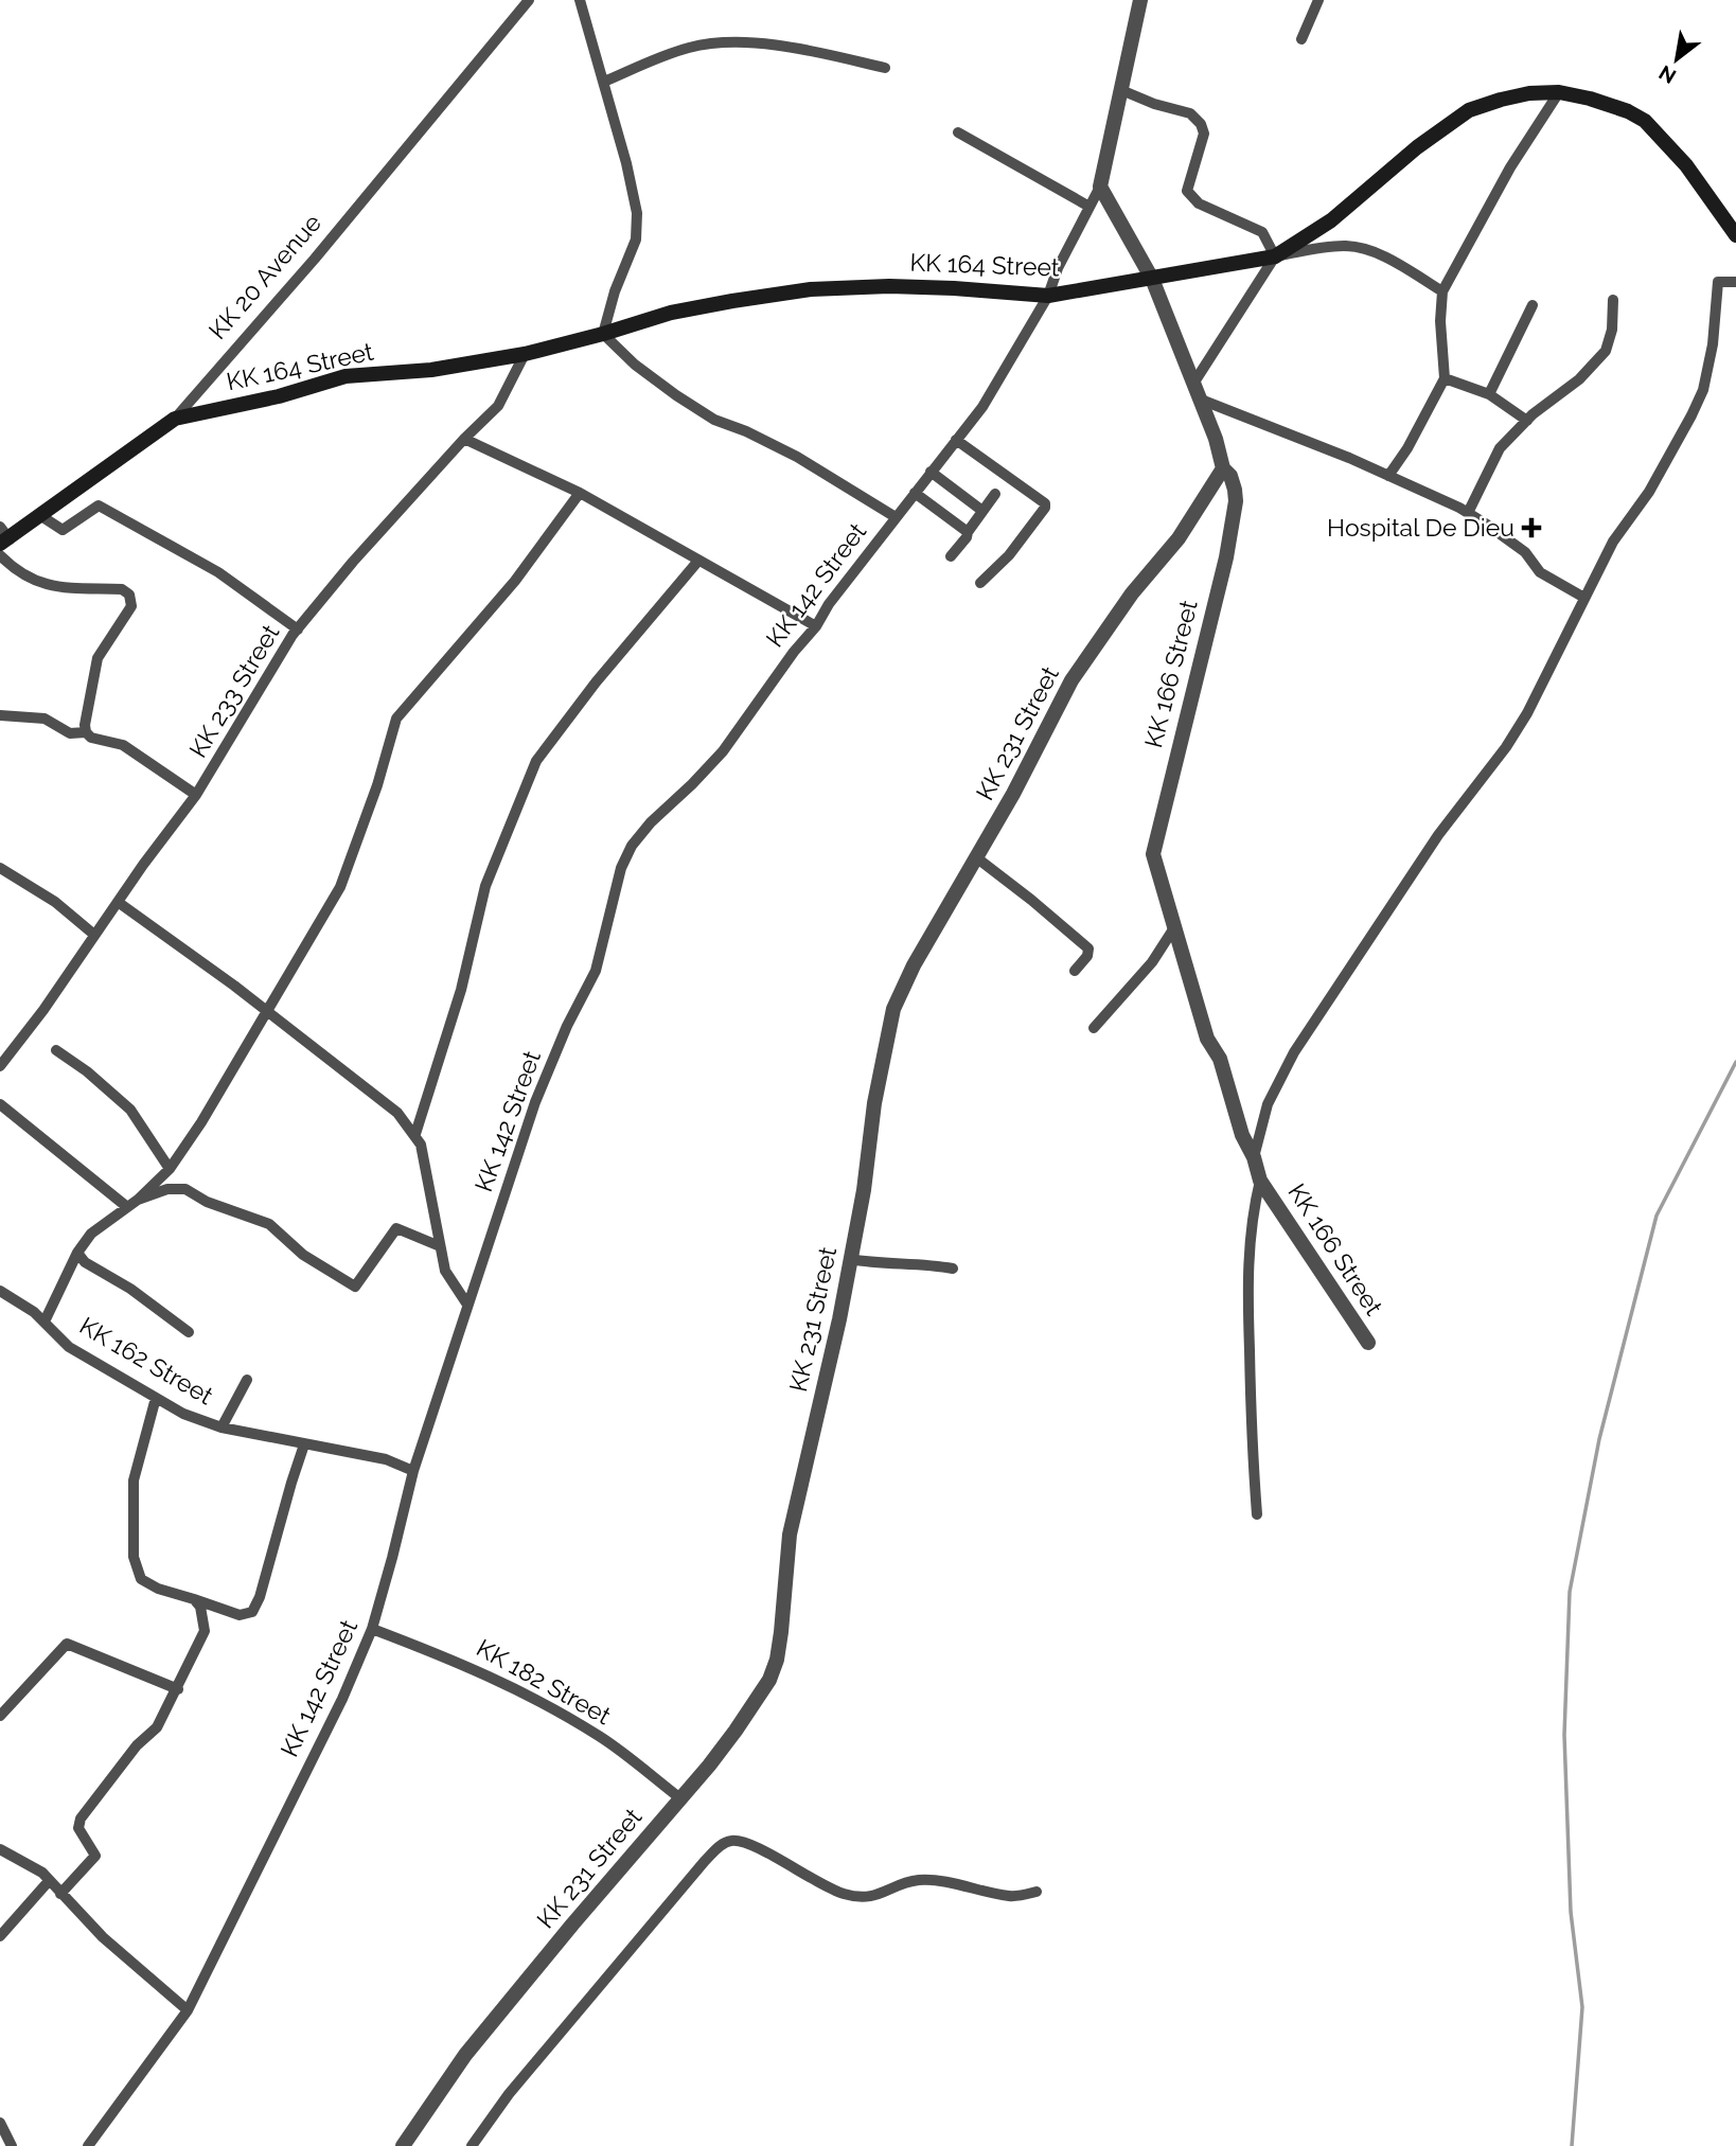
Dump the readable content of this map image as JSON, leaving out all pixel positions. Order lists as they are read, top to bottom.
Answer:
{
  "streets": {
    "main road": ["KK 164 Street", "KK 20 Avenue"],
    "street": [
      "KK 142 Street",
      "KK 166 Street",
      "KK 233 Street",
      "KK 231 Street",
      "KK 162 Street",
      "KK 182 Street"
    ]
  },
  "crossings": [
    ["KK 164 Street", "KK 20 Avenue"],
    ["KK 164 Street", "KK 142 Street"],
    ["KK 164 Street", "KK 166 Street"],
    ["KK 164 Street", "KK 233 Street"],
    ["KK 142 Street", "KK 166 Street"],
    ["KK 142 Street", "KK 162 Street"],
    ["KK 142 Street", "KK 182 Street"],
    ["KK 166 Street", "KK 231 Street"],
    ["KK 231 Street", "KK 182 Street"]
  ],
  "places": {
    "health": ["Hospital De Dieu"]
  },
  "north": "bottom left"
}
